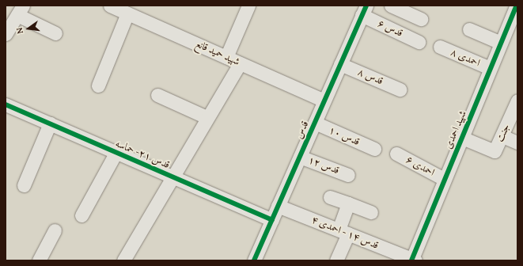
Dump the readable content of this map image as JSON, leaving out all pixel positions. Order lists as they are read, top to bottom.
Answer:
{
  "streets": {
    "street": [
      "قدس ۶",
      "شهید حمید قانع",
      "احمدی ۸",
      "قدس ۸",
      "قدس",
      "شهید احمدی",
      "جنت",
      "قدس ۱۰",
      "قدس ۲۱- حماسه",
      "قدس ۱۲",
      "احمدی ۶",
      "قدس ۱۴ - احمدی ۴"
    ]
  },
  "crossings": [
    ["قدس ۶", "قدس"],
    ["شهید حمید قانع", "قدس"],
    ["احمدی ۸", "شهید احمدی"],
    ["قدس ۸", "قدس"],
    ["قدس", "قدس ۱۰"],
    ["قدس", "قدس ۲۱- حماسه"],
    ["قدس", "قدس ۱۲"],
    ["قدس", "قدس ۱۴ - احمدی ۴"],
    ["شهید احمدی", "جنت"],
    ["شهید احمدی", "احمدی ۶"],
    ["شهید احمدی", "قدس ۱۴ - احمدی ۴"]
  ],
  "north": "left"
}
